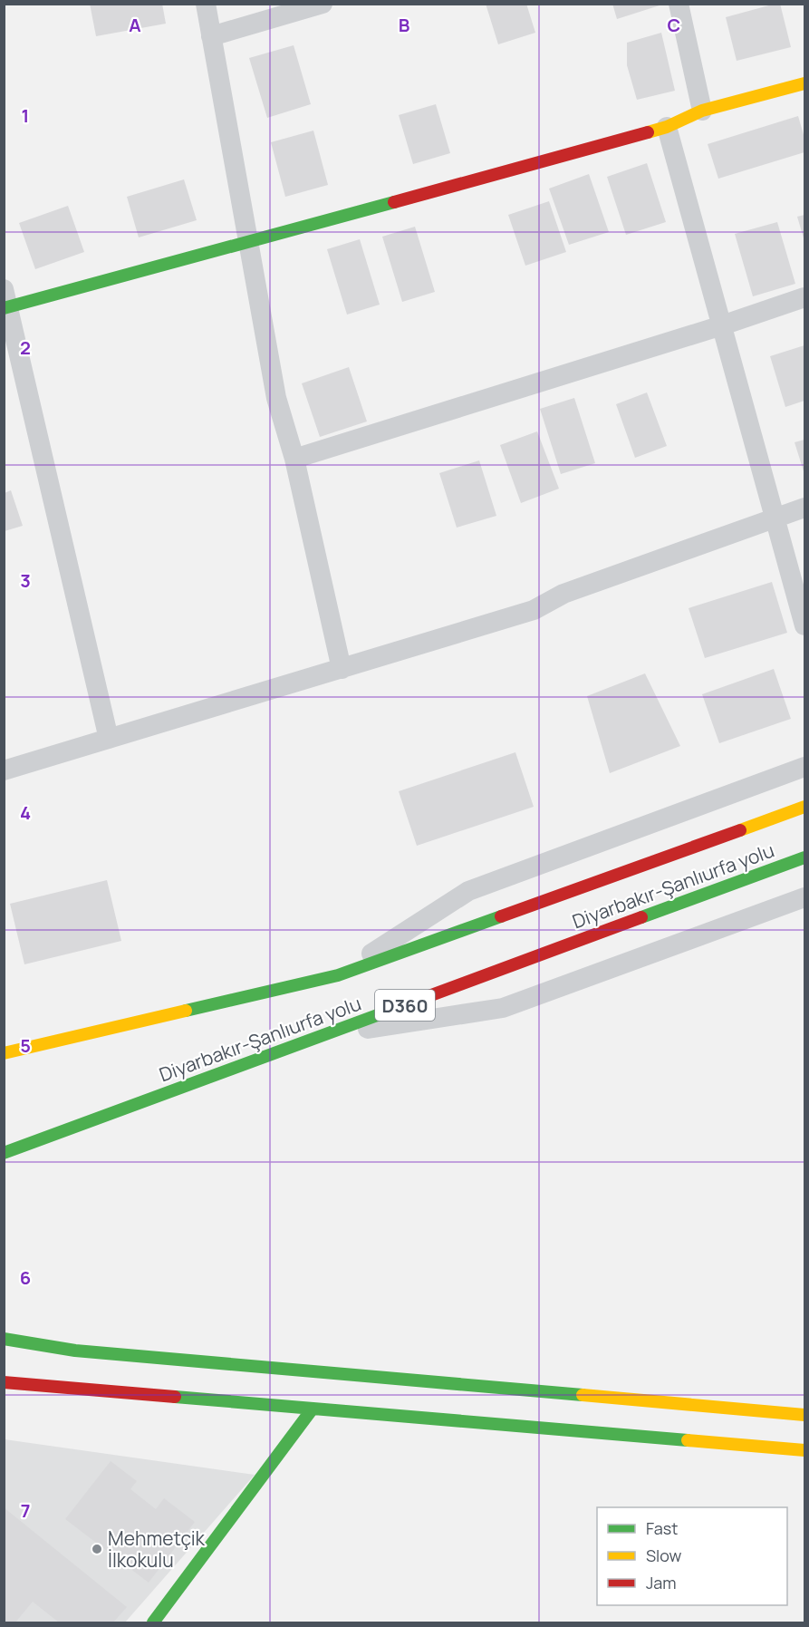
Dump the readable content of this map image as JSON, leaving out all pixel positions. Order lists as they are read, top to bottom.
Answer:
{
  "streets": {
    "main road": ["Diyarbakır-Şanlıurfa yolu", "D360"]
  },
  "places": ["Mehmetçik İlkokulu"],
  "legend": ["Fast", "Slow", "Jam"],
  "grid": {
    "columns": ["A", "B", "C"],
    "rows": [
      "1",
      "2",
      "3",
      "4",
      "5",
      "6",
      "7"
    ]
  }
}
